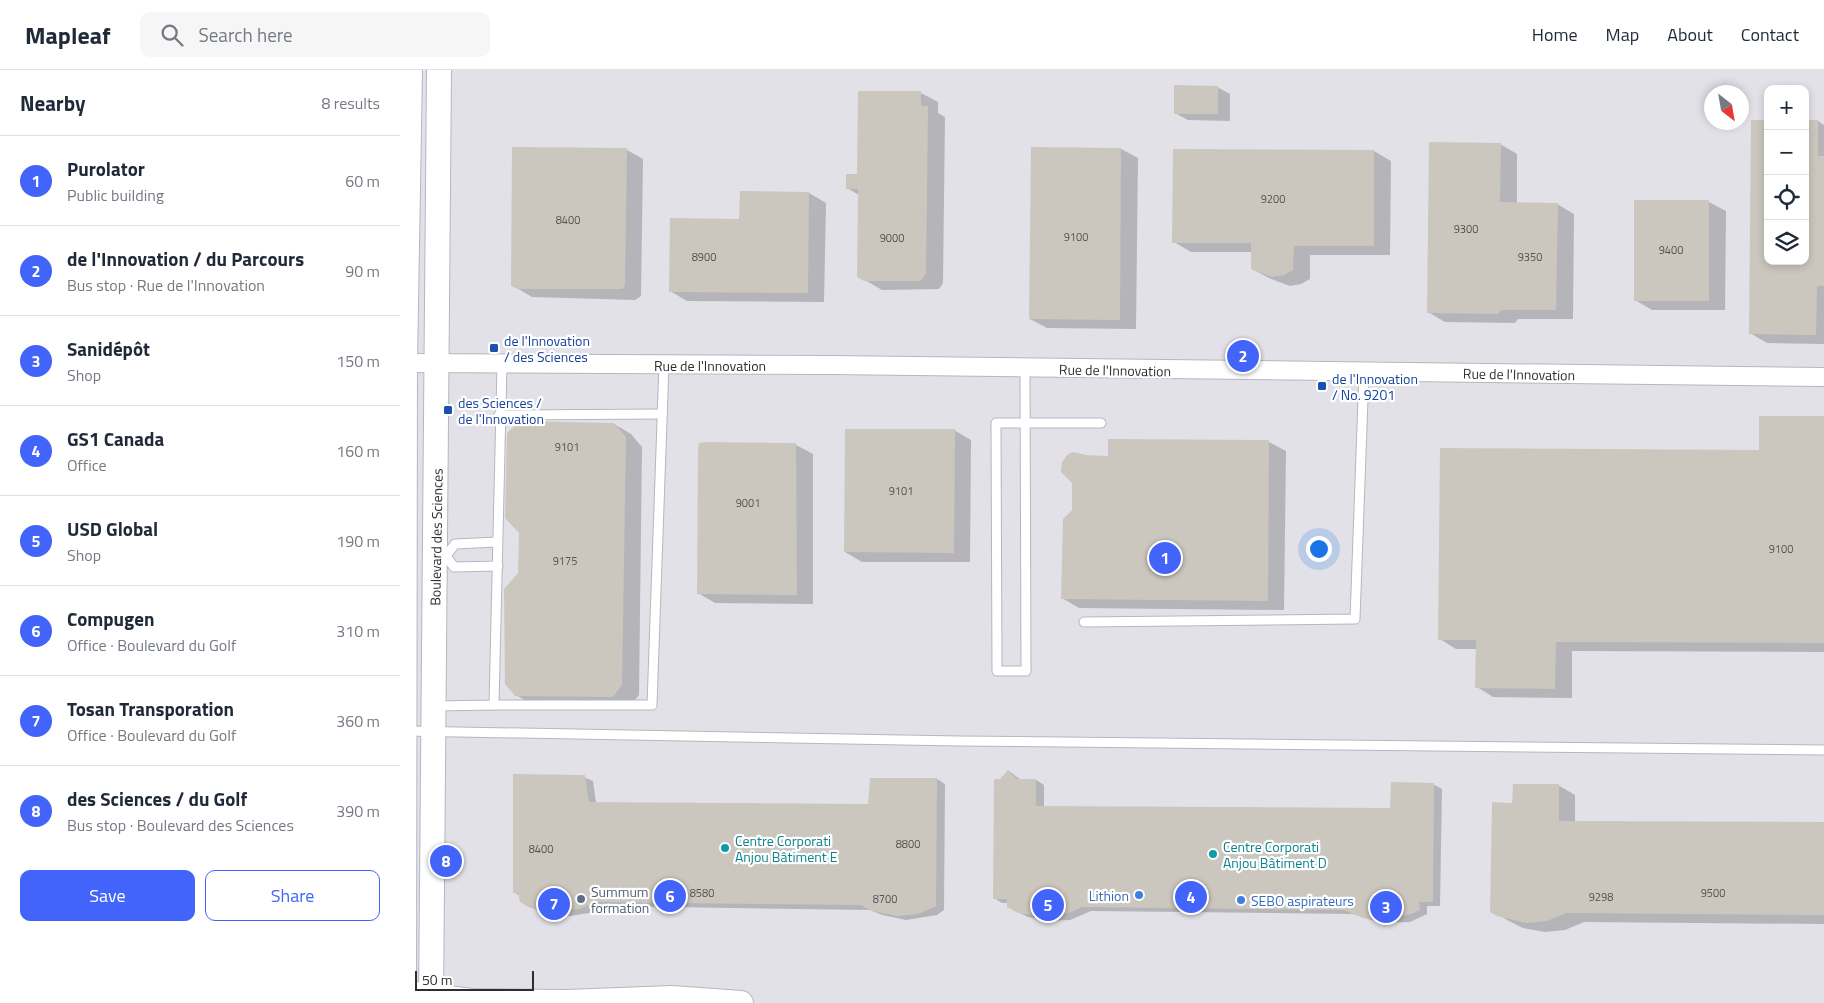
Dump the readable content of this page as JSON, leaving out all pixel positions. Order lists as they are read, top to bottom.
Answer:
{
  "streets": {
    "street": ["Rue de l'Innovation", "Boulevard des Sciences"]
  },
  "crossings": [
    ["Rue de l'Innovation", "Boulevard des Sciences"]
  ],
  "places": {
    "transit": ["de l'Innovation / des Sciences", "de l'Innovation / No. 9201", "des Sciences / de l'Innovation"],
    "other": [
      "Centre Corporati Anjou Bâtiment E",
      "Centre Corporati Anjou Bâtiment D",
      "Lithion",
      "Summum formation",
      "SEBO aspirateurs"
    ]
  },
  "house_numbers": [
    "9200",
    "8400",
    "9300",
    "9100",
    "9000",
    "9400",
    "8900",
    "9350",
    "9101",
    "9101",
    "9001",
    "9100",
    "9175",
    "8800",
    "8400",
    "8580",
    "9500",
    "9298",
    "8700"
  ],
  "scale_bar": "50 m",
  "north": "bottom right",
  "page": {
    "header": "Mapleaf",
    "search": "Search here",
    "nav": [
      "Home",
      "Map",
      "About",
      "Contact"
    ],
    "heading": ["Nearby", "8 results"],
    "map_buttons": ["+", "−"],
    "list": [
      {
        "mark": "1",
        "name": "Purolator",
        "note": "Public building",
        "value": "60 m"
      },
      {
        "mark": "2",
        "name": "de l'Innovation / du Parcours",
        "note": "Bus stop · Rue de l'Innovation",
        "value": "90 m"
      },
      {
        "mark": "3",
        "name": "Sanidépôt",
        "note": "Shop",
        "value": "150 m"
      },
      {
        "mark": "4",
        "name": "GS1 Canada",
        "note": "Office",
        "value": "160 m"
      },
      {
        "mark": "5",
        "name": "USD Global",
        "note": "Shop",
        "value": "190 m"
      },
      {
        "mark": "6",
        "name": "Compugen",
        "note": "Office · Boulevard du Golf",
        "value": "310 m"
      },
      {
        "mark": "7",
        "name": "Tosan Transporation",
        "note": "Office · Boulevard du Golf",
        "value": "360 m"
      },
      {
        "mark": "8",
        "name": "des Sciences / du Golf",
        "note": "Bus stop · Boulevard des Sciences",
        "value": "390 m"
      }
    ],
    "pins": [
      "2",
      "1",
      "8",
      "6",
      "4",
      "7",
      "5",
      "3"
    ],
    "buttons": ["Save", "Share"],
    "scale": "50 m"
  }
}
